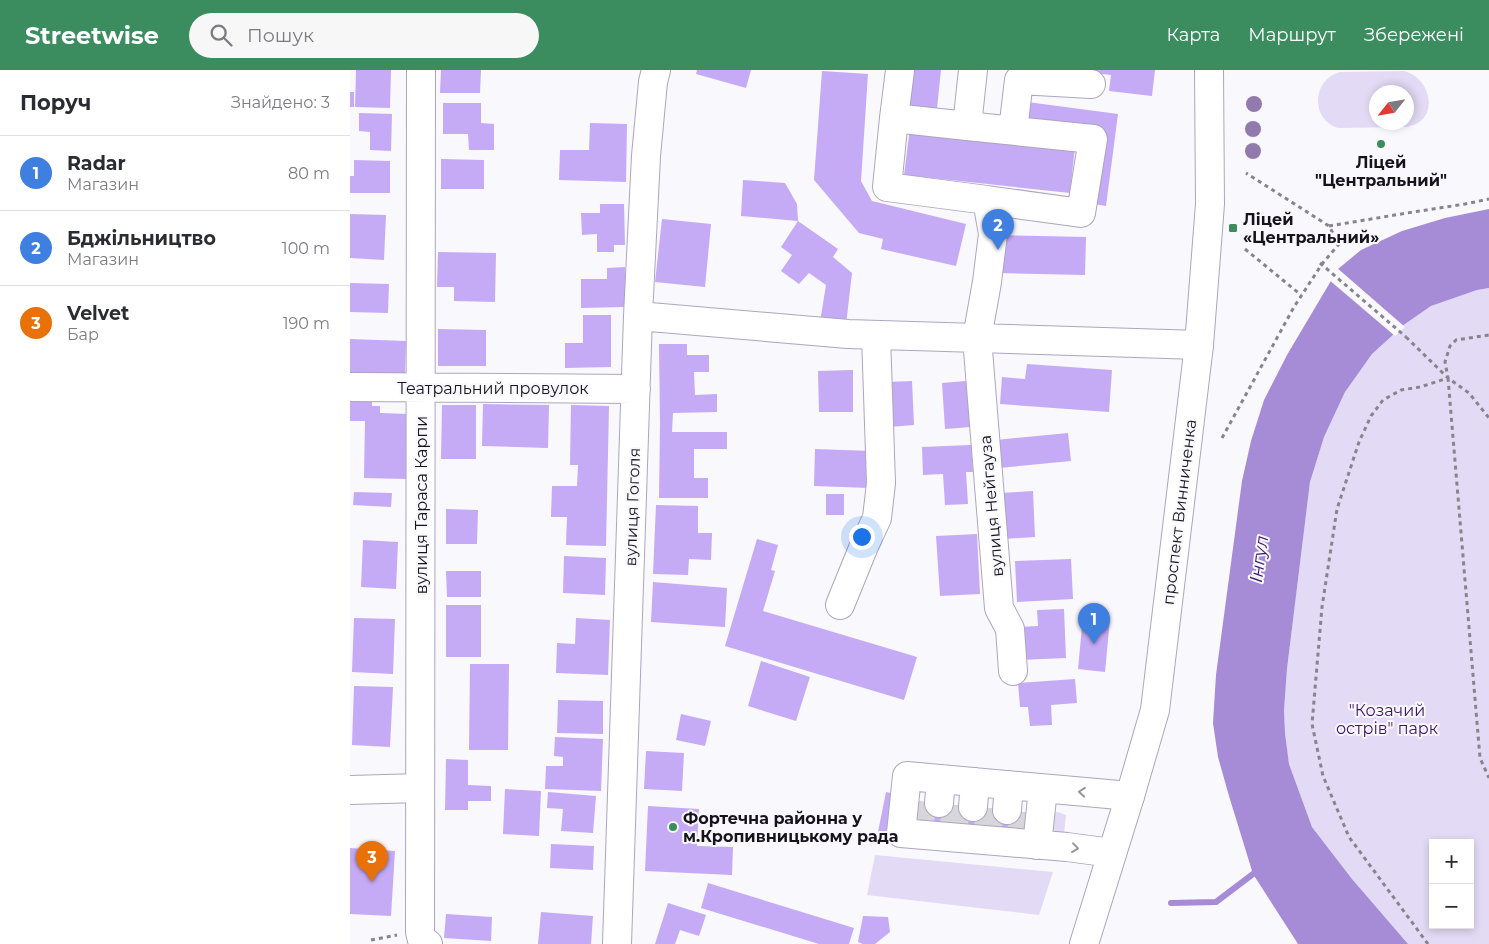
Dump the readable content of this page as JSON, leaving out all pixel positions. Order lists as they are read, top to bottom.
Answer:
{
  "streets": {
    "street": [
      "Театральний провулок",
      "вулиця Тараса Карпи",
      "вулиця Нейгауза",
      "вулиця Гоголя",
      "проспект Винниченка"
    ]
  },
  "crossings": [
    ["Театральний провулок", "вулиця Тараса Карпи"],
    ["Театральний провулок", "вулиця Гоголя"]
  ],
  "water": ["Інгул"],
  "parks": ["\"Козачий острів\" парк"],
  "places": {
    "other": ["Ліцей \"Центральний\"", "Фортечна районна у м.Кропивницькому рада"],
    "transit": ["Ліцей «Центральний»"]
  },
  "north": "bottom left",
  "page": {
    "header": "Streetwise",
    "search": "Пошук",
    "nav": ["Карта", "Маршрут", "Збережені"],
    "heading": ["Поруч", "Знайдено: 3"],
    "list": [
      {
        "mark": "1",
        "name": "Radar",
        "note": "Магазин",
        "value": "80 m"
      },
      {
        "mark": "2",
        "name": "Бджільництво",
        "note": "Магазин",
        "value": "100 m"
      },
      {
        "mark": "3",
        "name": "Velvet",
        "note": "Бар",
        "value": "190 m"
      }
    ],
    "pins": ["2", "1", "3"],
    "map_buttons": ["+", "−"]
  }
}
